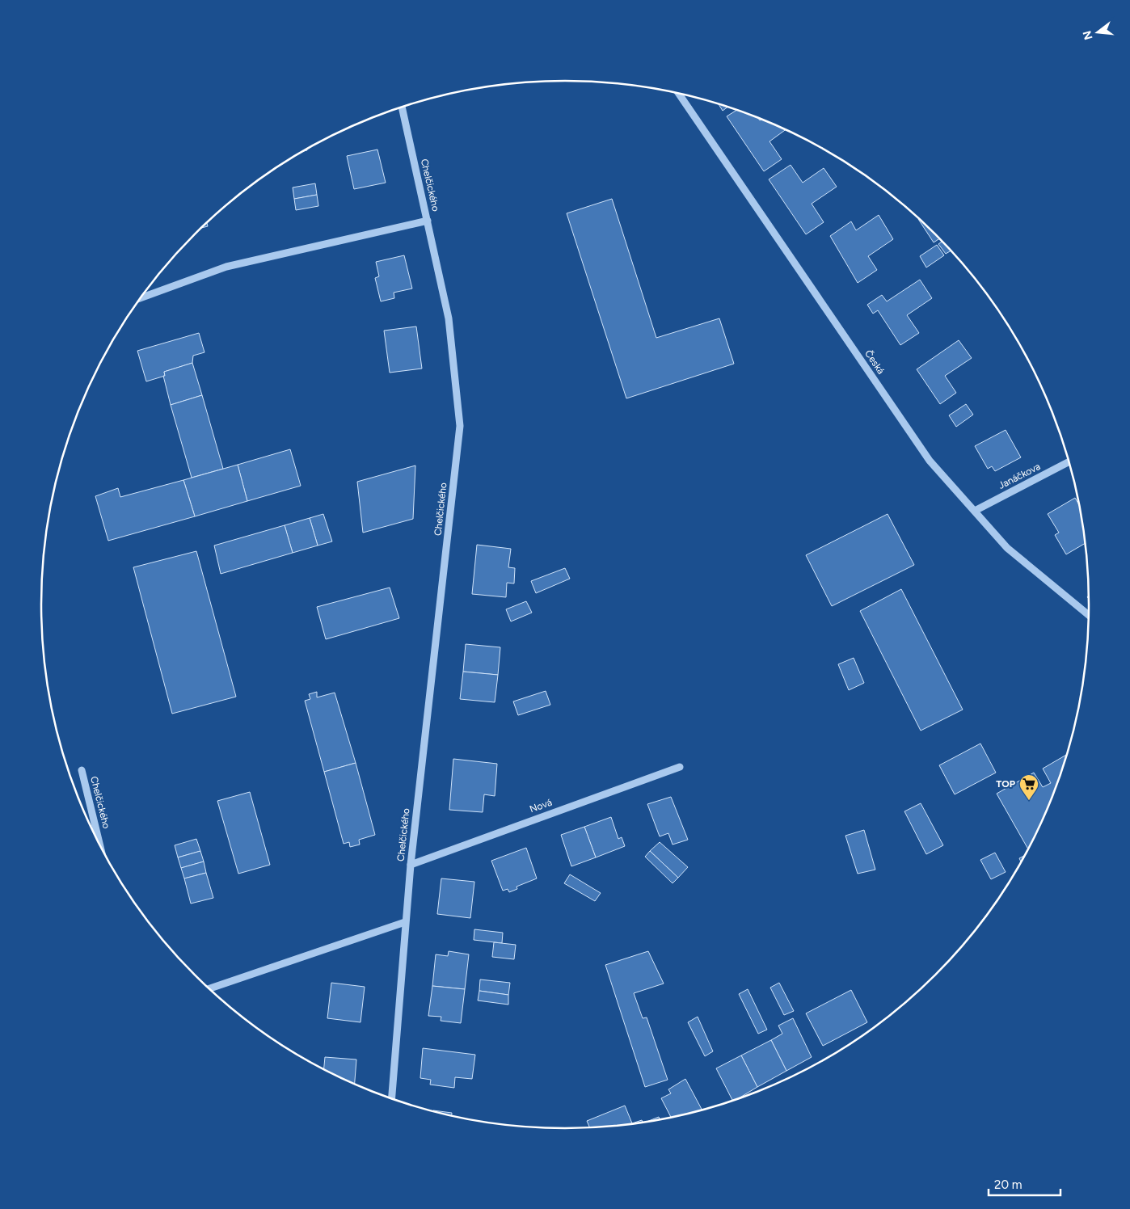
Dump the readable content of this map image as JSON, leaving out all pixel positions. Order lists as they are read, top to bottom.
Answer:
{
  "streets": {
    "street": [
      "Chelčického",
      "Česká",
      "Janáčkova",
      "Nová"
    ]
  },
  "crossings": [
    ["Chelčického", "Nová"],
    ["Česká", "Janáčkova"]
  ],
  "places": {
    "supermarket": ["TOP"]
  },
  "scale_bar": "20 m",
  "north": "left"
}
